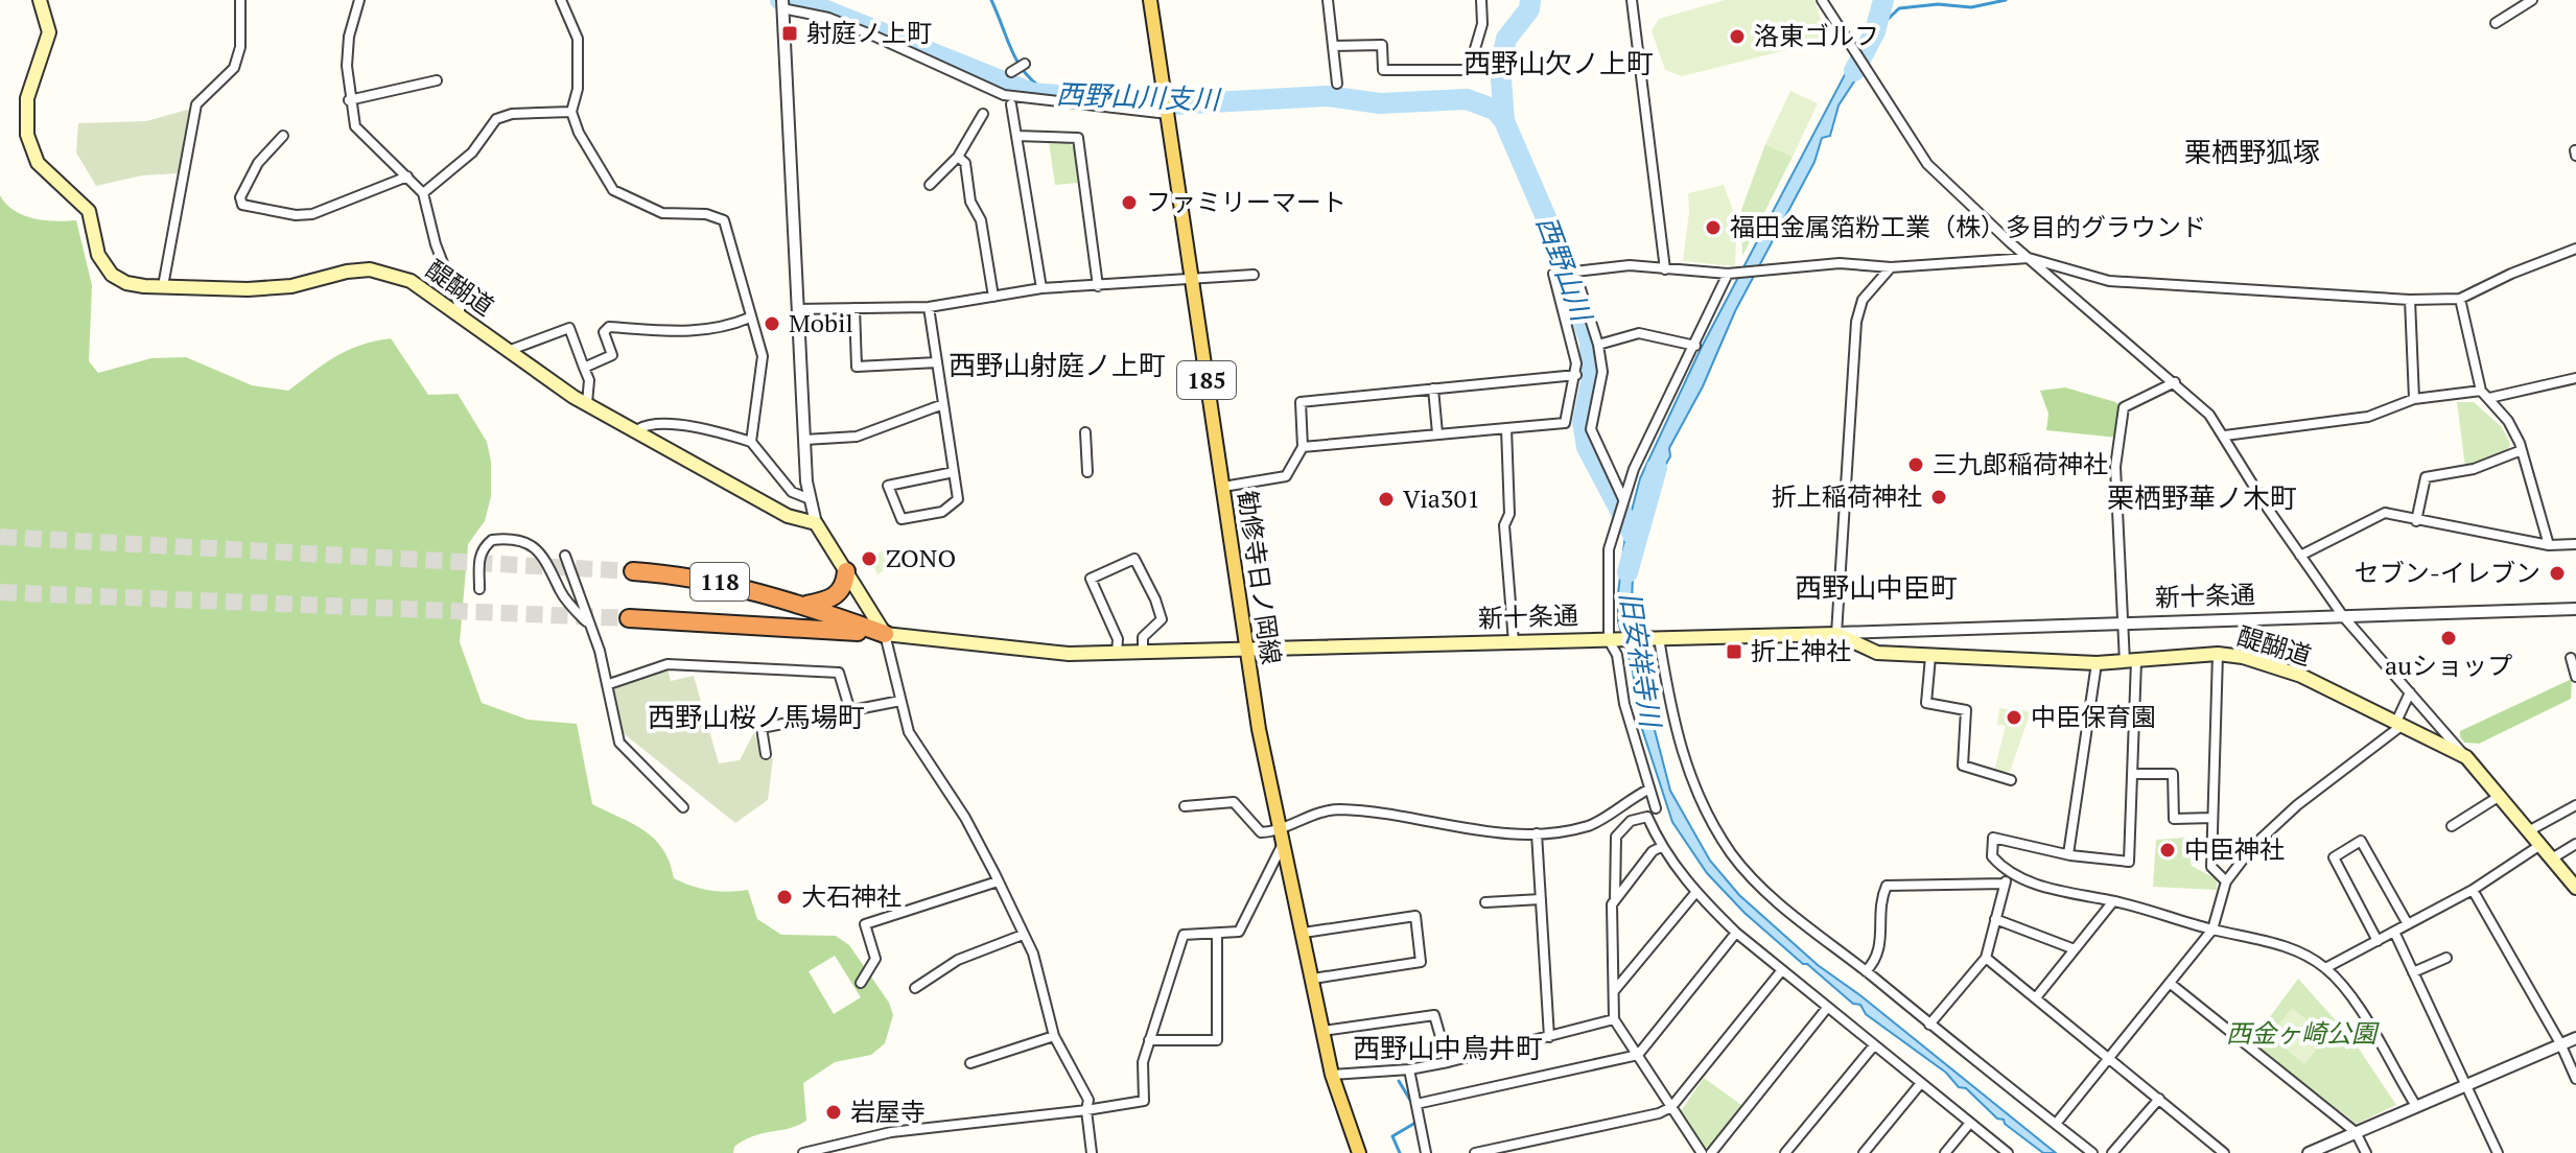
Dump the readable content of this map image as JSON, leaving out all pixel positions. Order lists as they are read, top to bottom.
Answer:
{
  "streets": {
    "highway": ["118"],
    "main road": [
      "醍醐道",
      "185",
      "勧修寺日ノ岡線",
      "新十条通"
    ]
  },
  "crossings": [
    ["醍醐道", "新十条通"],
    ["勧修寺日ノ岡線", "新十条通"],
    ["118", "新十条通"]
  ],
  "districts": [
    "西野山欠ノ上町",
    "栗栖野狐塚",
    "西野山射庭ノ上町",
    "栗栖野華ノ木町",
    "西野山中臣町",
    "西野山桜ノ馬場町",
    "西野山中鳥井町"
  ],
  "water": ["西野山川支川", "西野山川", "旧安祥寺川"],
  "parks": ["西金ヶ崎公園"],
  "places": {
    "transit": ["射庭ノ上町", "折上神社"],
    "other": [
      "洛東ゴルフ",
      "ファミリーマート",
      "福田金属箔粉工業（株）多目的グラウンド",
      "Mobil",
      "三九郎稲荷神社",
      "折上稲荷神社",
      "Via301",
      "ZONO",
      "セブン-イレブン",
      "auショップ",
      "中臣保育園",
      "中臣神社",
      "大石神社",
      "岩屋寺"
    ]
  }
}
